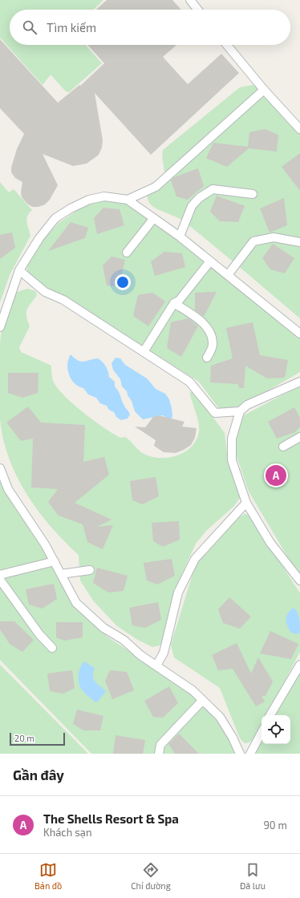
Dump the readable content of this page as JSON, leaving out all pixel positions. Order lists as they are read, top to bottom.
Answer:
{
  "scale_bar": "20 m",
  "page": {
    "search": "Tìm kiếm",
    "pins": "A",
    "scale": "20 m",
    "heading": "Gần đây",
    "list": [
      {
        "mark": "A",
        "name": "The Shells Resort & Spa",
        "note": "Khách sạn",
        "value": "90 m"
      }
    ],
    "nav": ["Bản đồ", "Chỉ đường", "Đã lưu"]
  }
}
